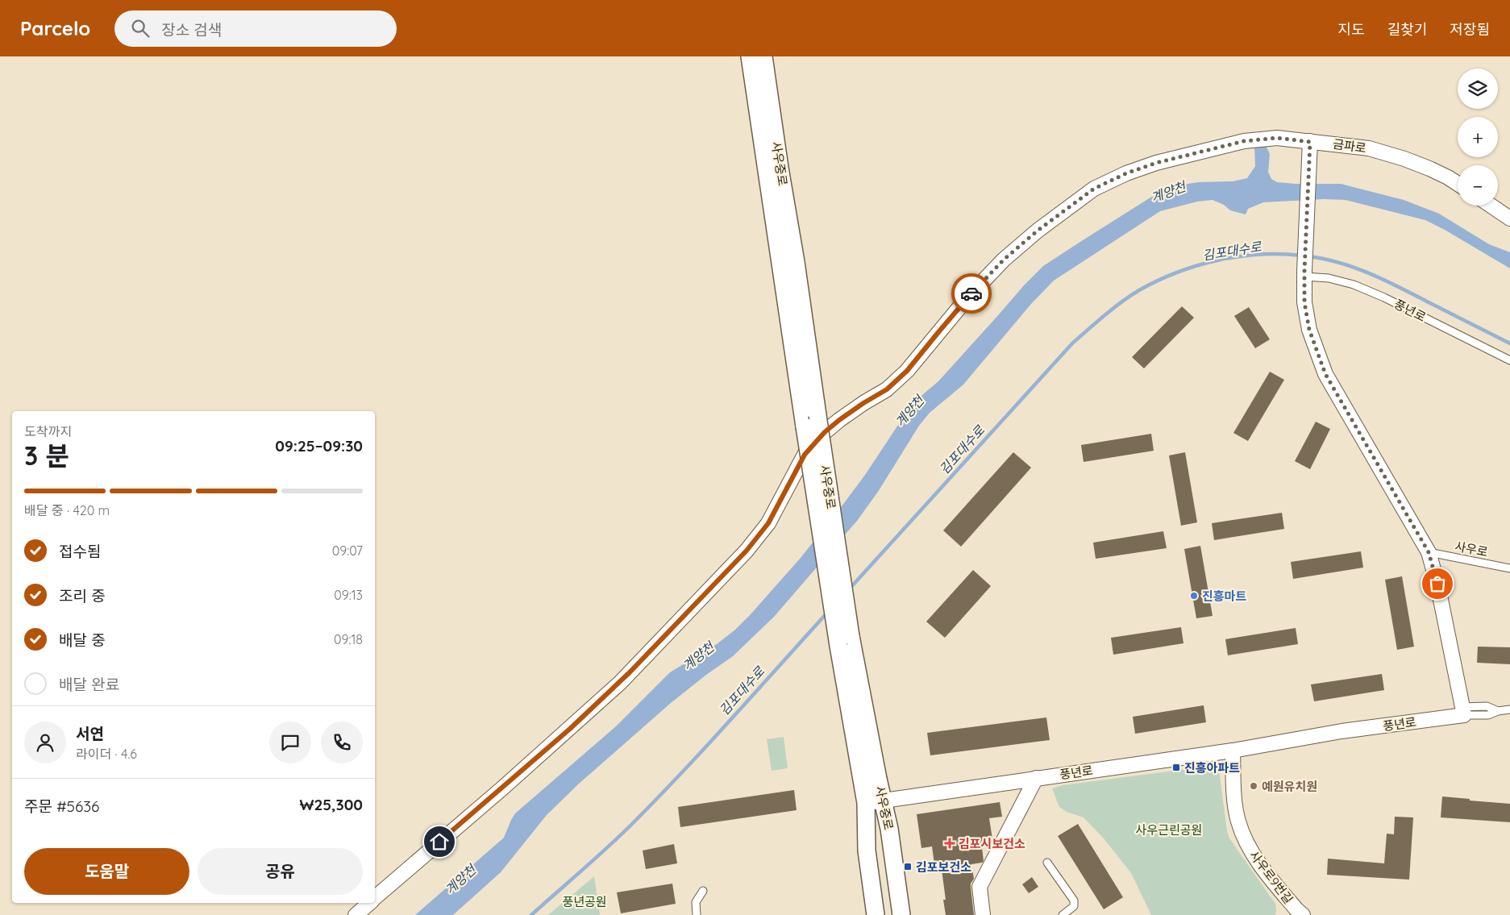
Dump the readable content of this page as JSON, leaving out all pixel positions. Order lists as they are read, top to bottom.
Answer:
{
  "streets": {
    "street": [
      "금파로",
      "사우중로",
      "풍년로",
      "사우로9번길"
    ],
    "lane": ["사우로"]
  },
  "crossings": [
    ["사우중로", "풍년로"],
    ["풍년로", "사우로9번길"]
  ],
  "water": ["계양천", "김포대수로"],
  "parks": ["사우근린공원", "풍년공원"],
  "places": {
    "other": ["진흥마트", "예원유치원"],
    "transit": ["진흥아파트", "김포보건소"],
    "health": ["김포시보건소"]
  },
  "page": {
    "header": "Parcelo",
    "search": "장소 검색",
    "nav": ["지도", "길찾기", "저장됨"],
    "map_buttons": ["+", "−"],
    "heading": ["3 분", "도착까지", "09:25–09:30"],
    "panel": [
      "서연",
      "라이더 · 4.6",
      "주문 #5636",
      "₩25,300"
    ],
    "bar": "배달 중 · 420 m",
    "list": [
      ["접수됨", "09:07"],
      ["조리 중", "09:13"],
      ["배달 중", "09:18"],
      "배달 완료"
    ],
    "buttons": ["도움말", "공유"]
  }
}
